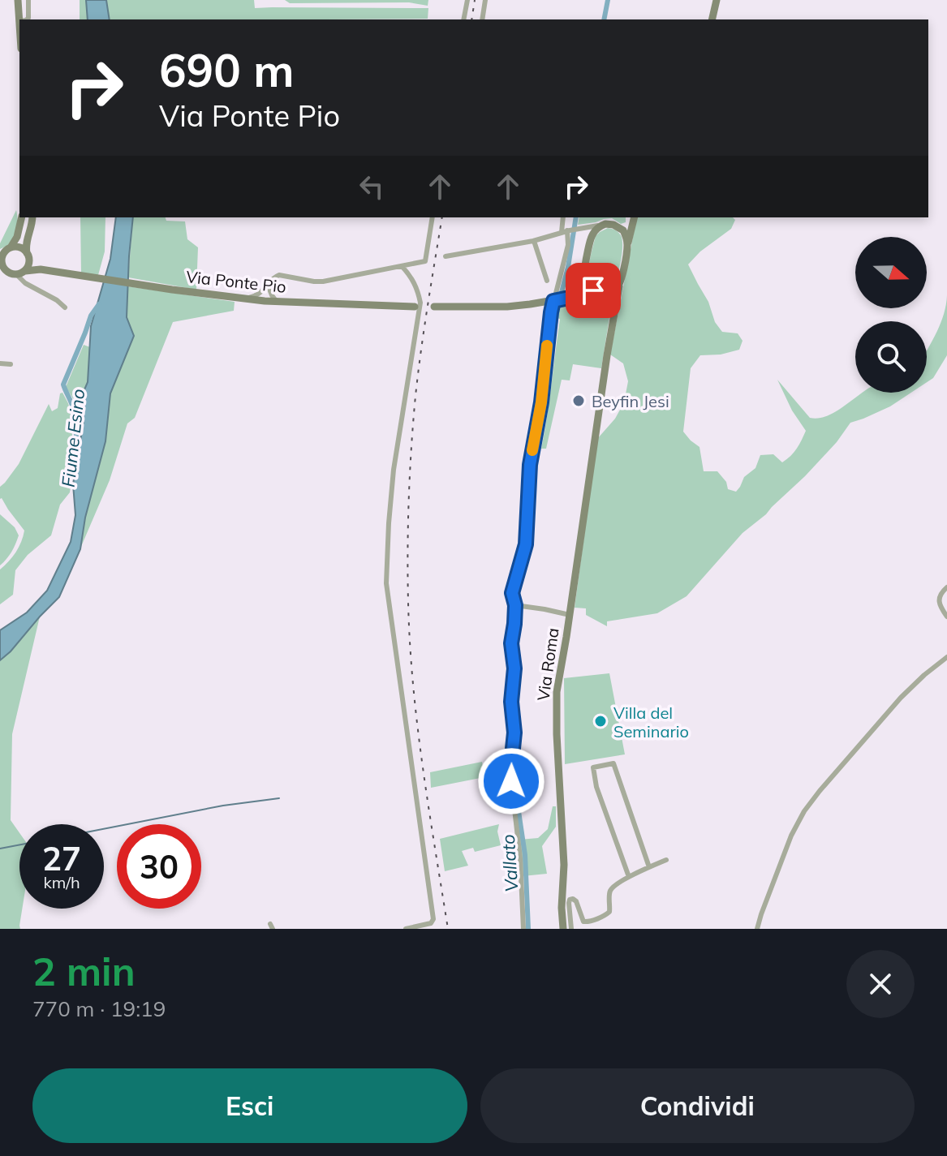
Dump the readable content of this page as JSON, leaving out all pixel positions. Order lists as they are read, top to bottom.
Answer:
{
  "streets": {
    "main road": ["Via Ponte Pio", "Via Roma"]
  },
  "water": ["Fiume Esino", "Vallato"],
  "places": ["Beyfin Jesi", "Villa del Seminario"],
  "north": "right",
  "page": {
    "turn": ["690 m", "Via Ponte Pio"],
    "speed": "27 km/h",
    "limit": "30",
    "heading": ["2 min", "770 m · 19:19"],
    "buttons": ["Esci", "Condividi"]
  }
}
